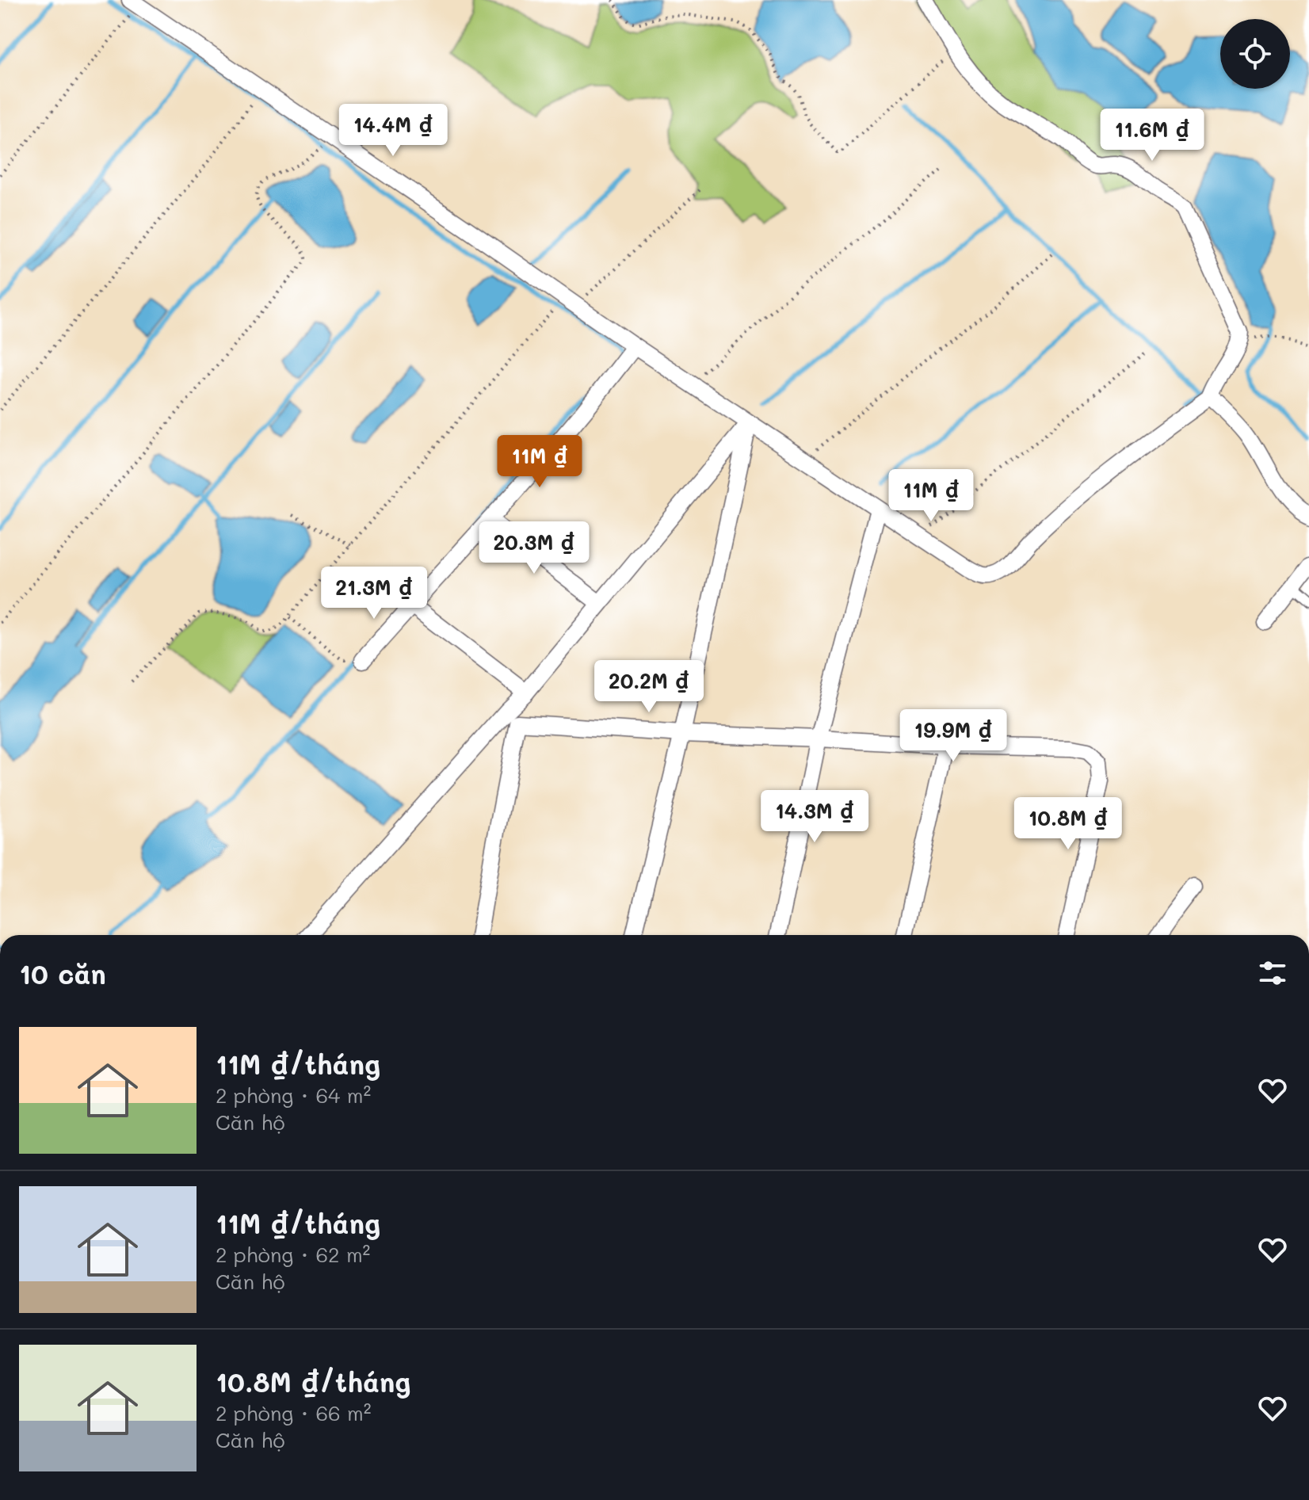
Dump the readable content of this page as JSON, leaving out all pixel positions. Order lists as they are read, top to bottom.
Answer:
{
  "page": {
    "price": [
      "14.4M ₫",
      "11.6M ₫",
      "11M ₫",
      "11M ₫",
      "20.3M ₫",
      "21.3M ₫",
      "20.2M ₫",
      "19.9M ₫",
      "14.3M ₫",
      "10.8M ₫"
    ],
    "heading": "10 căn",
    "list": [
      {
        "name": "11M ₫/tháng",
        "note": "2 phòng · 64 m² · Căn hộ"
      },
      {
        "name": "11M ₫/tháng",
        "note": "2 phòng · 62 m² · Căn hộ"
      },
      {
        "name": "10.8M ₫/tháng",
        "note": "2 phòng · 66 m² · Căn hộ"
      }
    ]
  }
}
